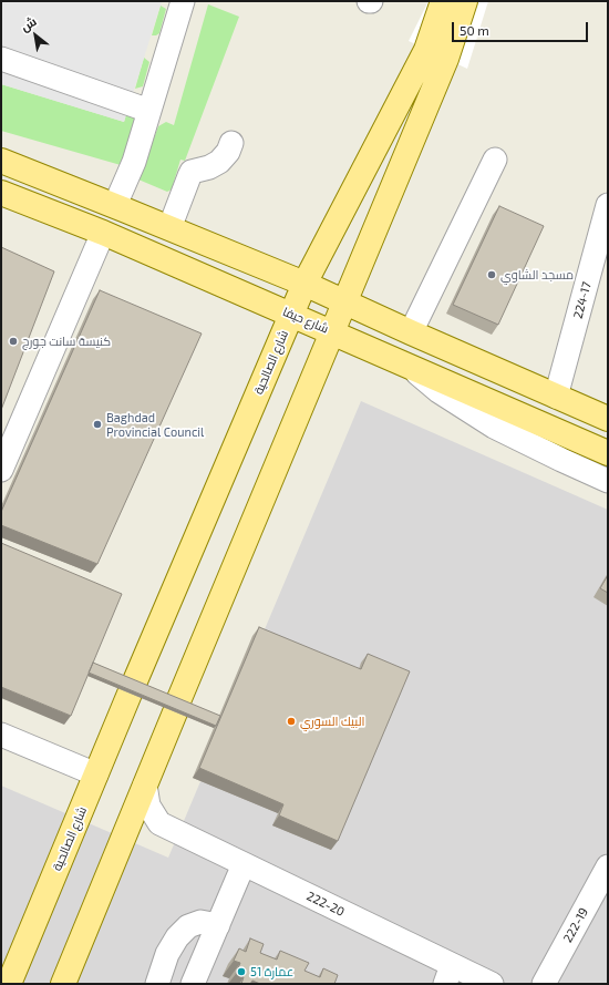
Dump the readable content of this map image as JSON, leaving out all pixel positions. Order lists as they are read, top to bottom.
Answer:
{
  "streets": {
    "main road": ["شارع حيفا", "شارع الصالحية"],
    "street": ["224-17", "222-20", "222-19"]
  },
  "crossings": [
    ["شارع حيفا", "شارع الصالحية"]
  ],
  "places": [
    "مسجد الشاوي",
    "كنيسة سانت جورج",
    "Baghdad Provincial Council",
    "البيك السوري",
    "عمارة 51"
  ],
  "scale_bar": "50 m",
  "north": "top left"
}
